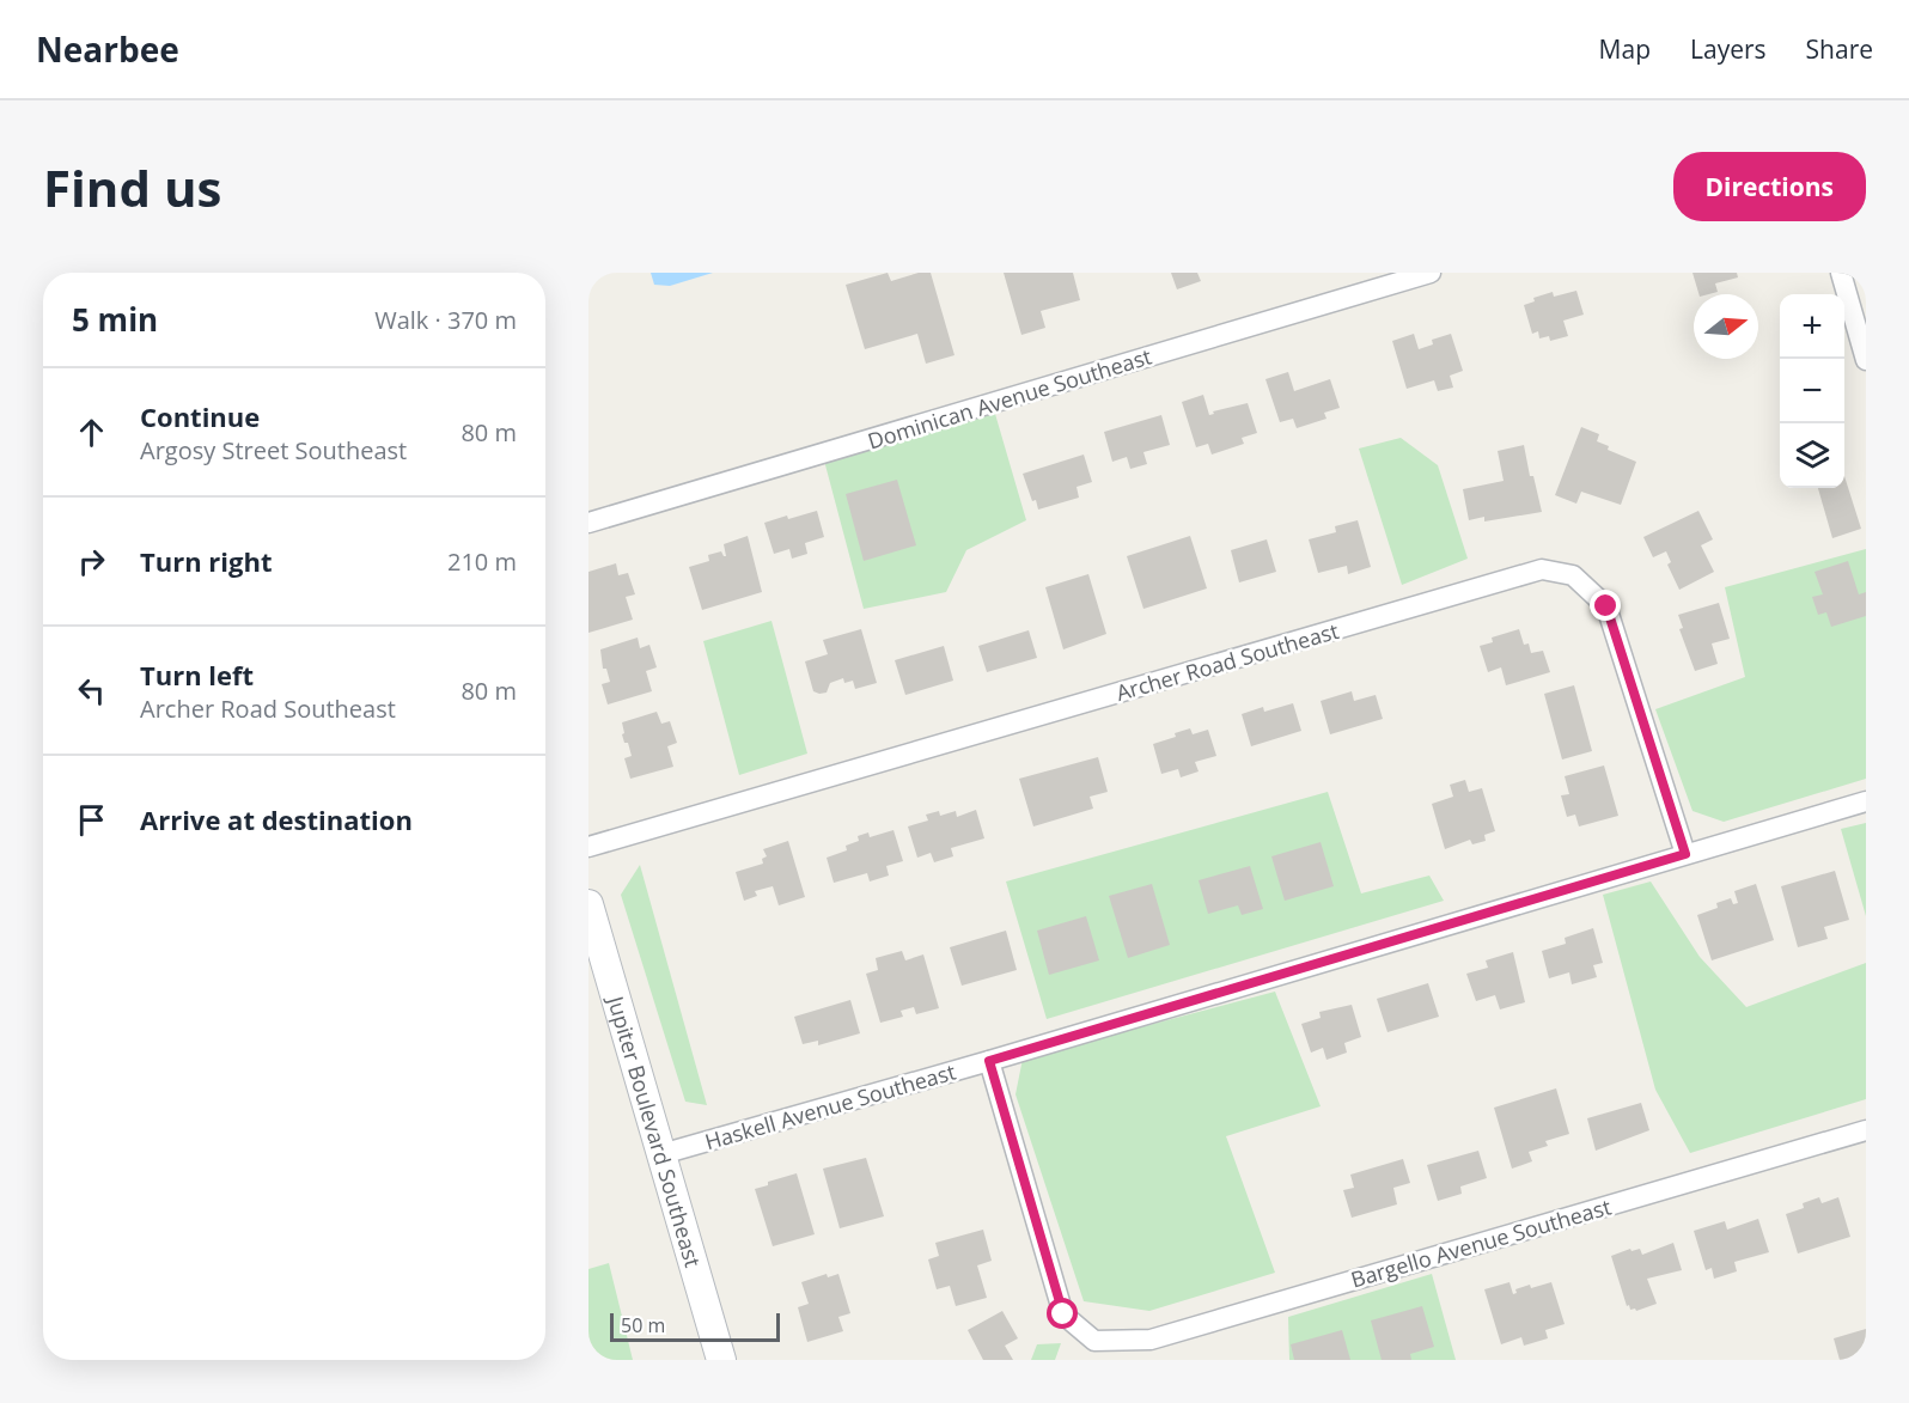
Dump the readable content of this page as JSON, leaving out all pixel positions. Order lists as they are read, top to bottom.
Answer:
{
  "streets": {
    "street": [
      "Dominican Avenue Southeast",
      "Archer Road Southeast",
      "Haskell Avenue Southeast",
      "Jupiter Boulevard Southeast",
      "Bargello Avenue Southeast"
    ]
  },
  "crossings": [
    ["Archer Road Southeast", "Haskell Avenue Southeast"],
    ["Haskell Avenue Southeast", "Jupiter Boulevard Southeast"],
    ["Haskell Avenue Southeast", "Bargello Avenue Southeast"]
  ],
  "scale_bar": "50 m",
  "north": "right",
  "page": {
    "header": "Nearbee",
    "nav": ["Map", "Layers", "Share"],
    "buttons": "Directions",
    "title": "Find us",
    "heading": ["5 min", "Walk · 370 m"],
    "map_buttons": ["+", "−"],
    "list": [
      ["Continue", "Argosy Street Southeast", "80 m"],
      ["Turn right", "210 m"],
      ["Turn left", "Archer Road Southeast", "80 m"],
      "Arrive at destination"
    ],
    "scale": "50 m"
  }
}
